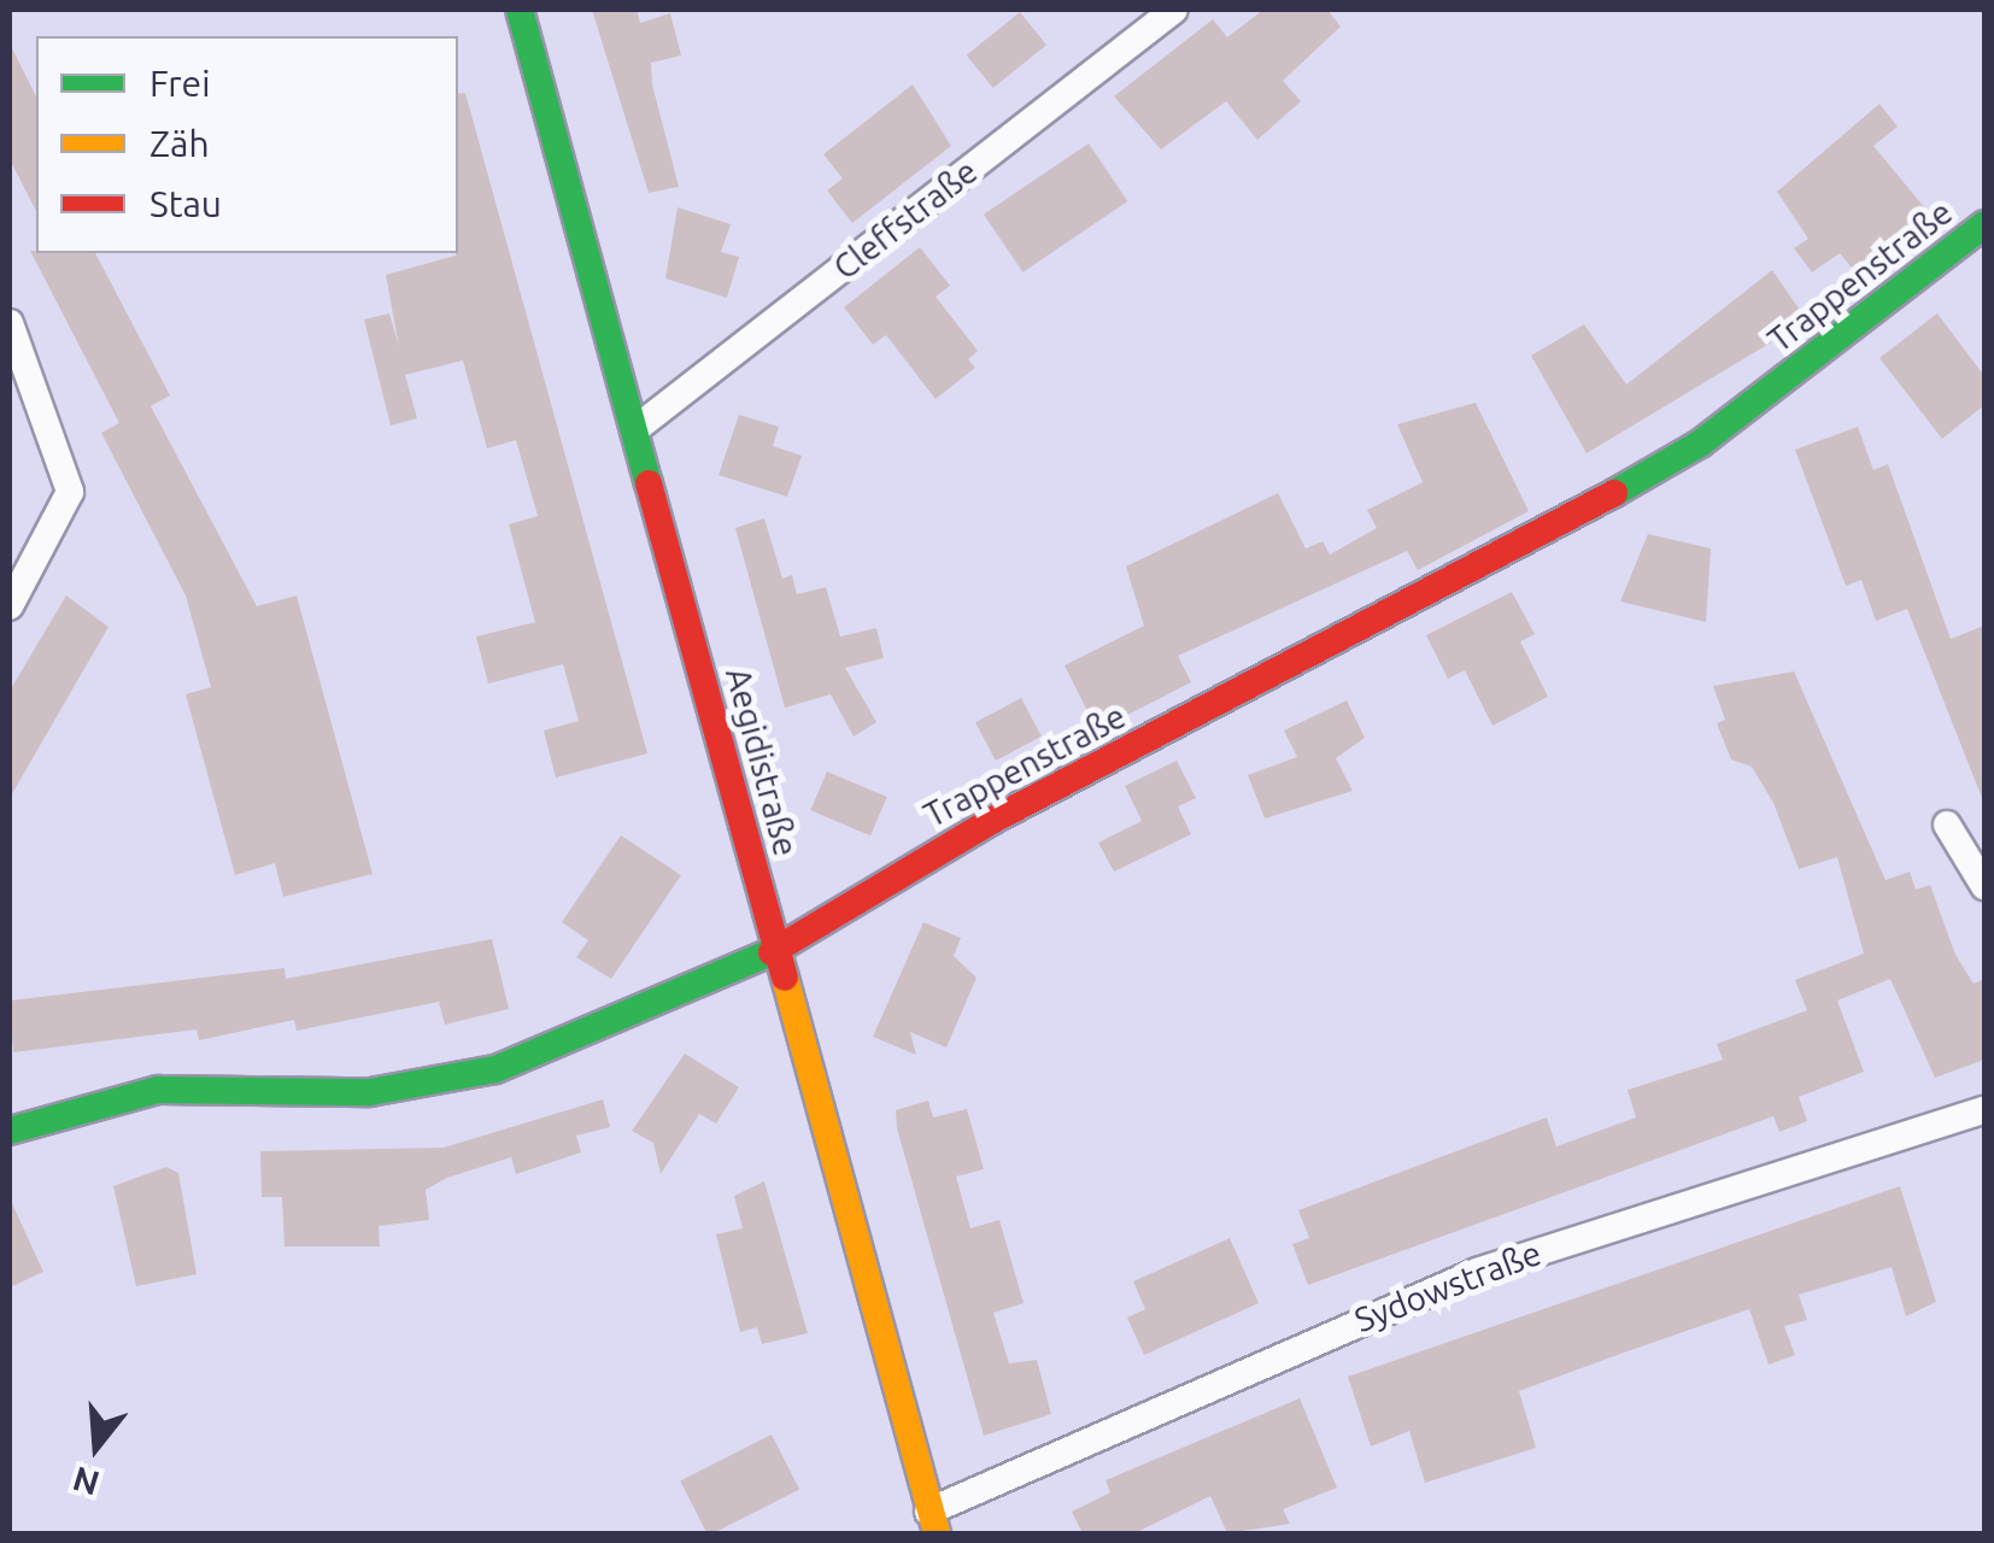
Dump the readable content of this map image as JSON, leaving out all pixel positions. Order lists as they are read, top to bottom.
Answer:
{
  "streets": {
    "street": [
      "Cleffstraße",
      "Trappenstraße",
      "Aegidistraße",
      "Sydowstraße"
    ]
  },
  "crossings": [
    ["Cleffstraße", "Aegidistraße"],
    ["Trappenstraße", "Aegidistraße"],
    ["Aegidistraße", "Sydowstraße"]
  ],
  "legend": ["Frei", "Zäh", "Stau"],
  "north": "bottom"
}
